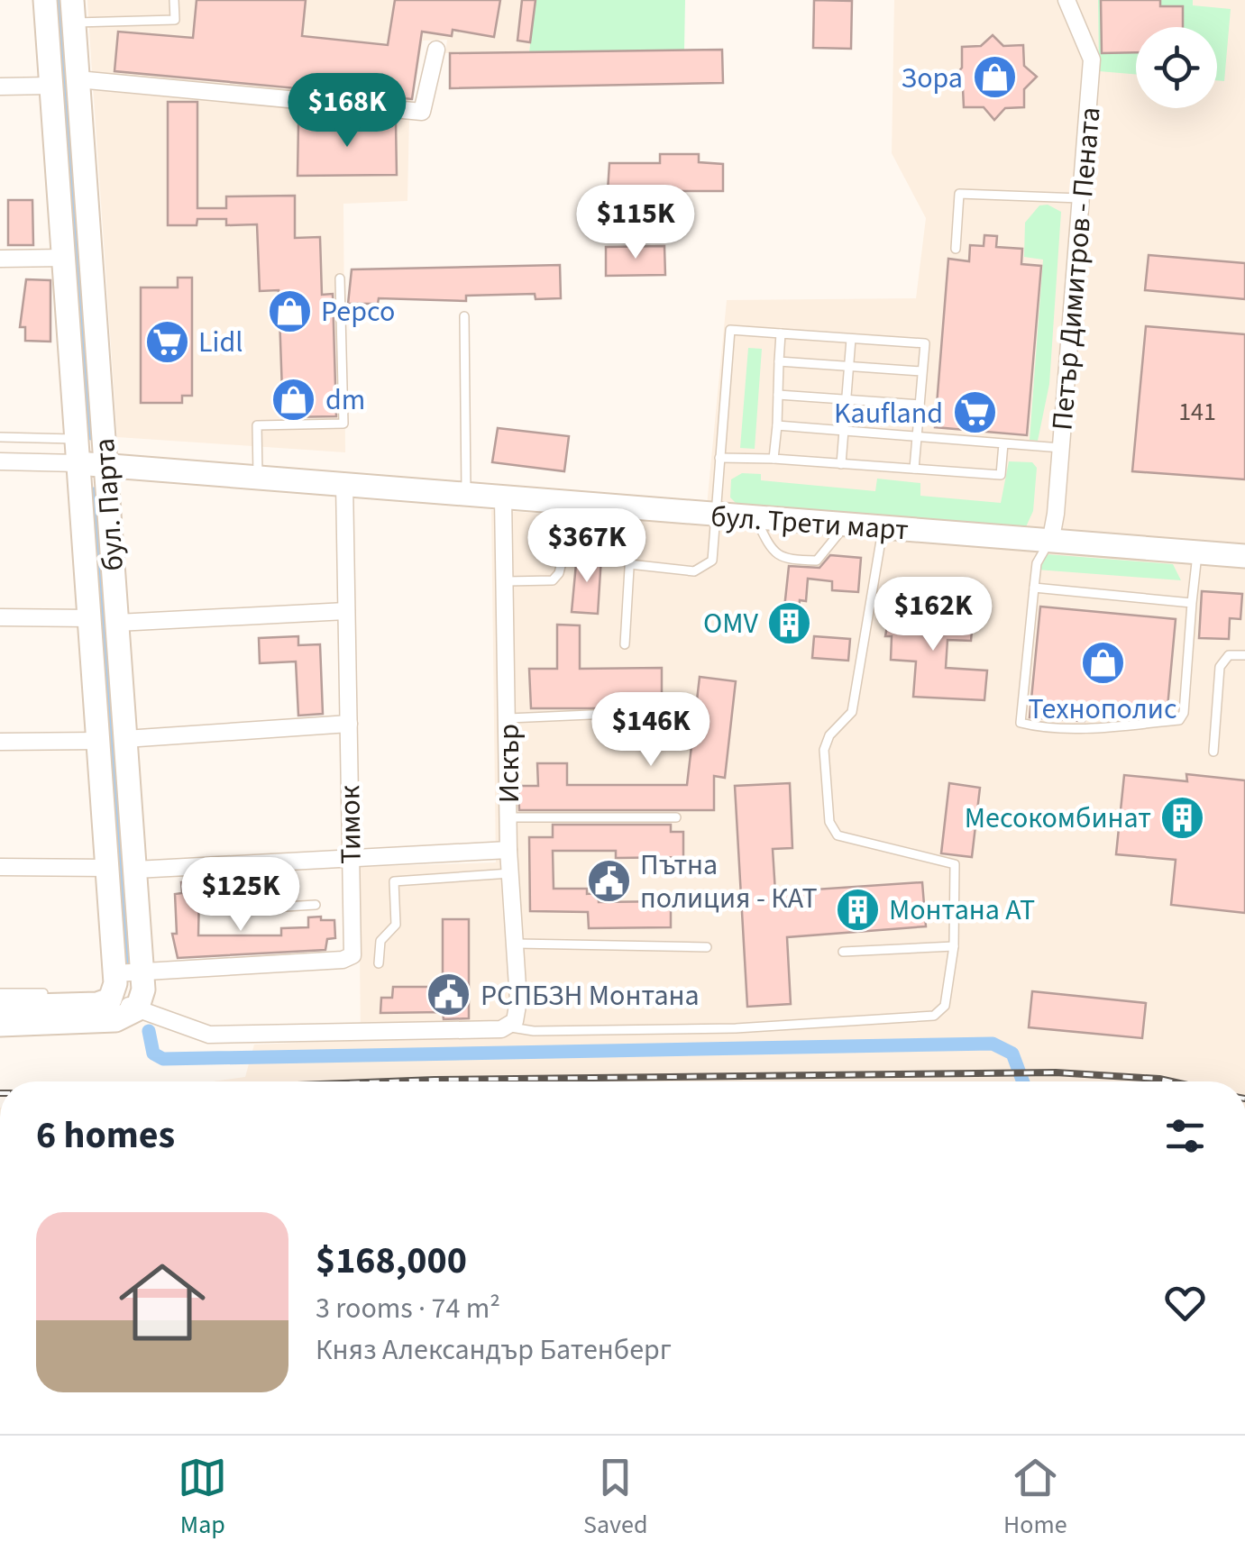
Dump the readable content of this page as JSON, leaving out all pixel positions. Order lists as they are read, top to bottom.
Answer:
{
  "streets": {
    "main road": ["бул. Парта", "бул. Трети март"],
    "street": ["Петър Димитров - Пената", "Искър", "Тимок"]
  },
  "crossings": [
    ["Петър Димитров - Пената", "бул. Трети март"],
    ["бул. Парта", "бул. Трети март"],
    ["бул. Парта", "Тимок"],
    ["бул. Трети март", "Искър"],
    ["бул. Трети март", "Тимок"]
  ],
  "places": {
    "shop": [
      "Зора",
      "Pepco",
      "dm",
      "Технополис"
    ],
    "supermarket": ["Lidl", "Kaufland"],
    "building": ["OMV", "Месокомбинат", "Монтана АТ"],
    "public building": ["Пътна полиция - КАТ", "РСПБЗН Монтана"]
  },
  "house_numbers": ["141"],
  "page": {
    "price": [
      "$168K",
      "$115K",
      "$367K",
      "$162K",
      "$146K",
      "$125K"
    ],
    "heading": "6 homes",
    "list": [
      {
        "name": "$168,000",
        "note": "3 rooms · 74 m² · Княз Александър Батенберг"
      }
    ],
    "tabs": ["Map", "Saved", "Home"]
  }
}
